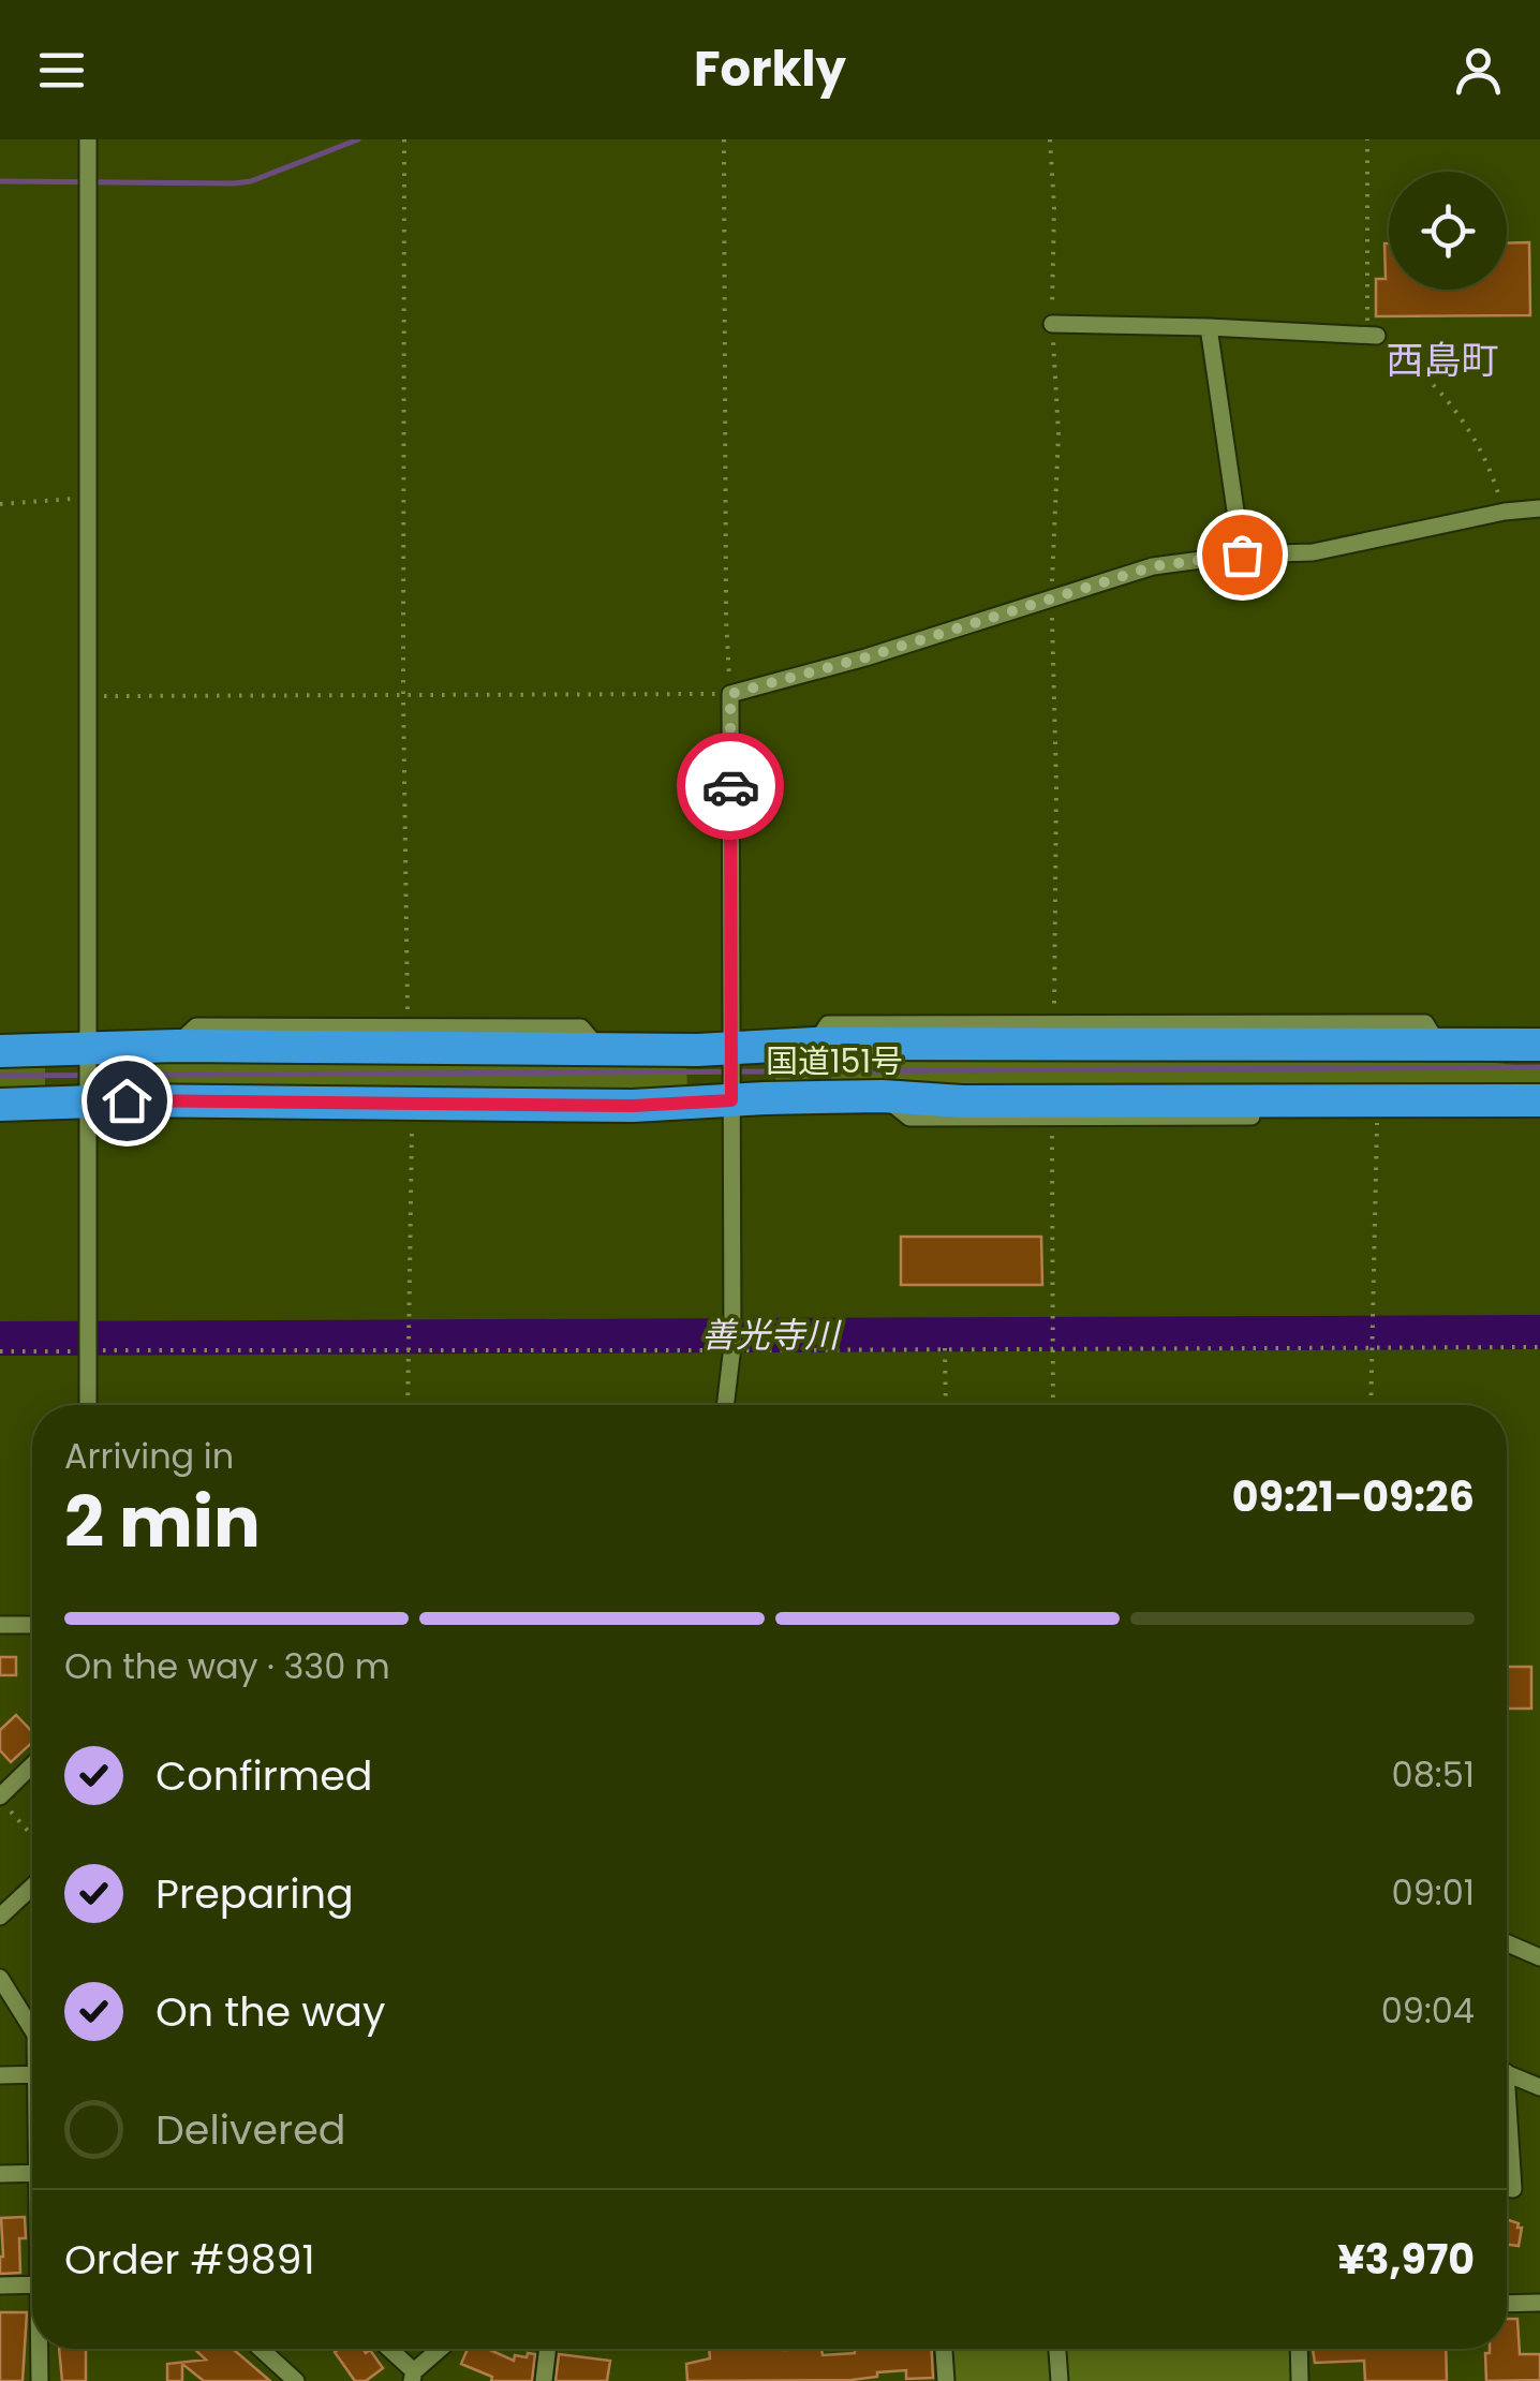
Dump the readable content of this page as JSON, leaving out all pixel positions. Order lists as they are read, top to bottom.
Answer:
{
  "streets": {
    "highway": ["国道151号"]
  },
  "districts": ["西島町"],
  "water": ["善光寺川"],
  "page": {
    "header": "Forkly",
    "heading": ["2 min", "Arriving in", "09:21–09:26"],
    "panel": ["Order #9891", "¥3,970"],
    "bar": "On the way · 330 m",
    "list": [
      ["Confirmed", "08:51"],
      ["Preparing", "09:01"],
      ["On the way", "09:04"],
      "Delivered"
    ]
  }
}
